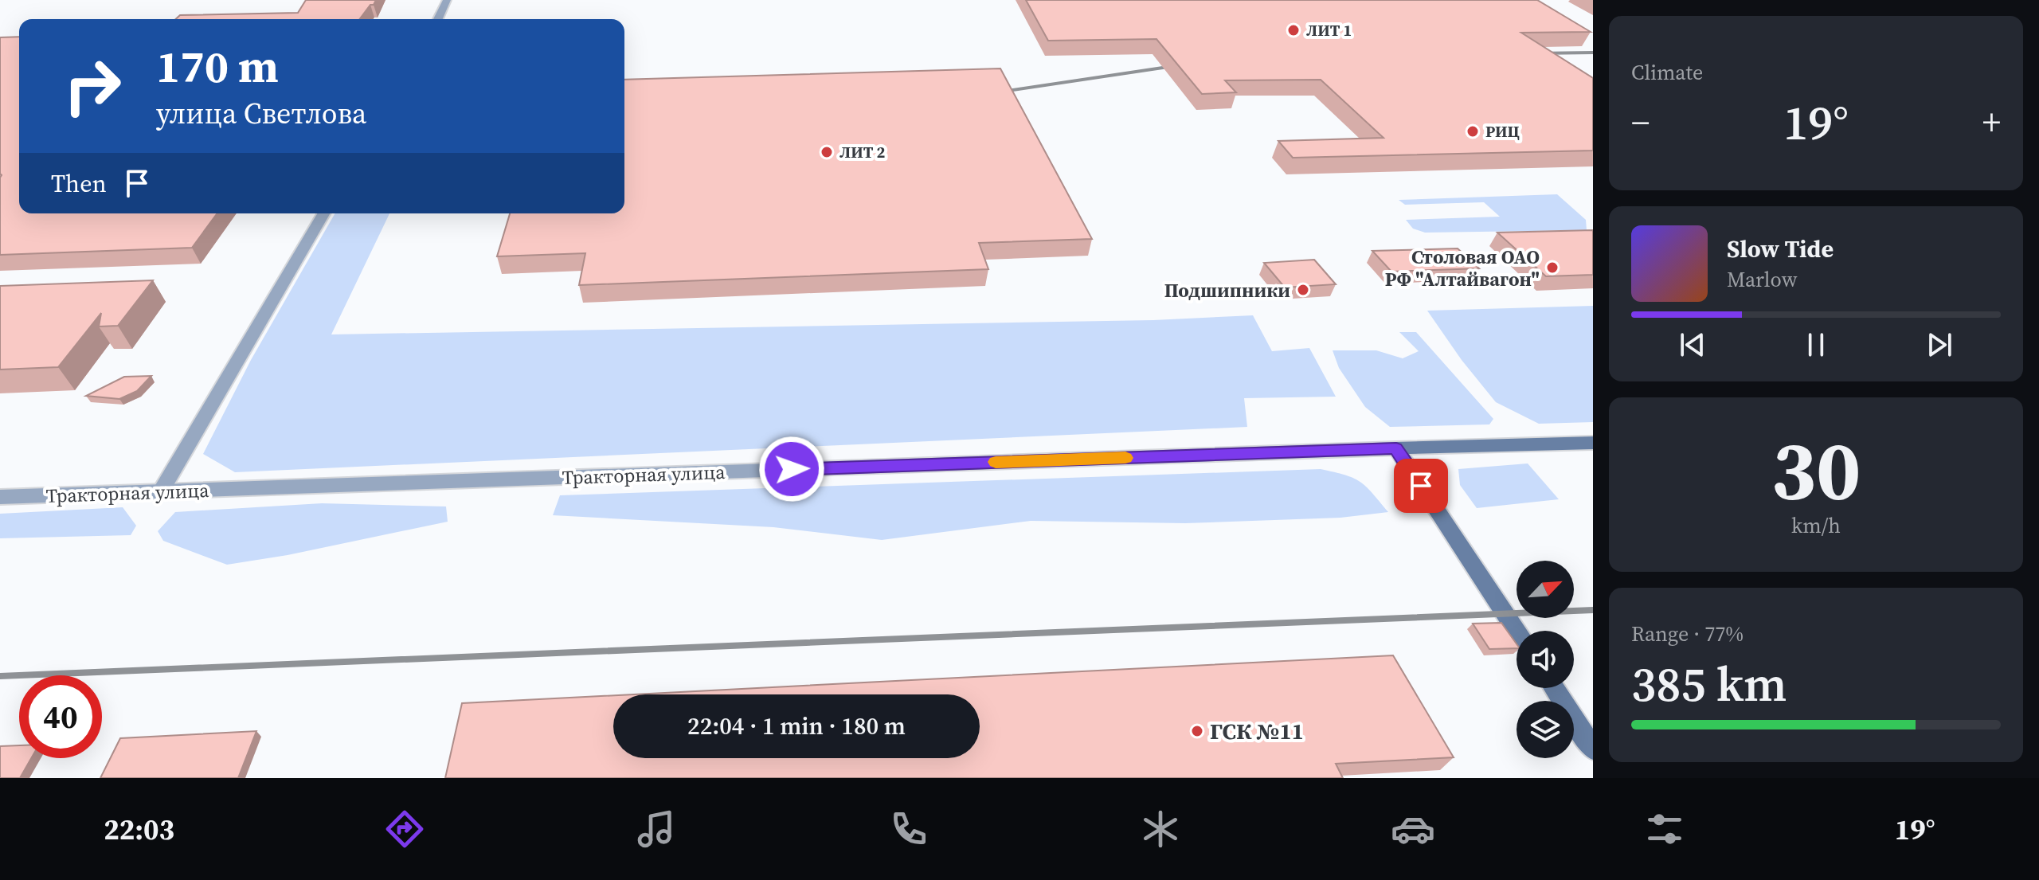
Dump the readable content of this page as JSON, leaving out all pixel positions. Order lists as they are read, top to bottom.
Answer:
{
  "streets": {
    "main road": ["Тракторная улица"]
  },
  "places": [
    "ЛИТ 1",
    "РИЦ",
    "ЛИТ 2",
    "Столовая ОАО РФ \"Алтайвагон\"",
    "Подшипники",
    "ГСК №11"
  ],
  "north": "top right",
  "page": {
    "tile": [
      "Climate",
      ["30", "km/h"],
      ["Range · 77%", "385 km"]
    ],
    "turn": ["170 m", "улица Светлова"],
    "heat": ["−", "19°", "+"],
    "then": "Then",
    "song": ["Slow Tide", "Marlow"],
    "limit": "40",
    "trip": "22:04 · 1 min · 180 m",
    "tabs": ["22:03", "19°"]
  }
}
